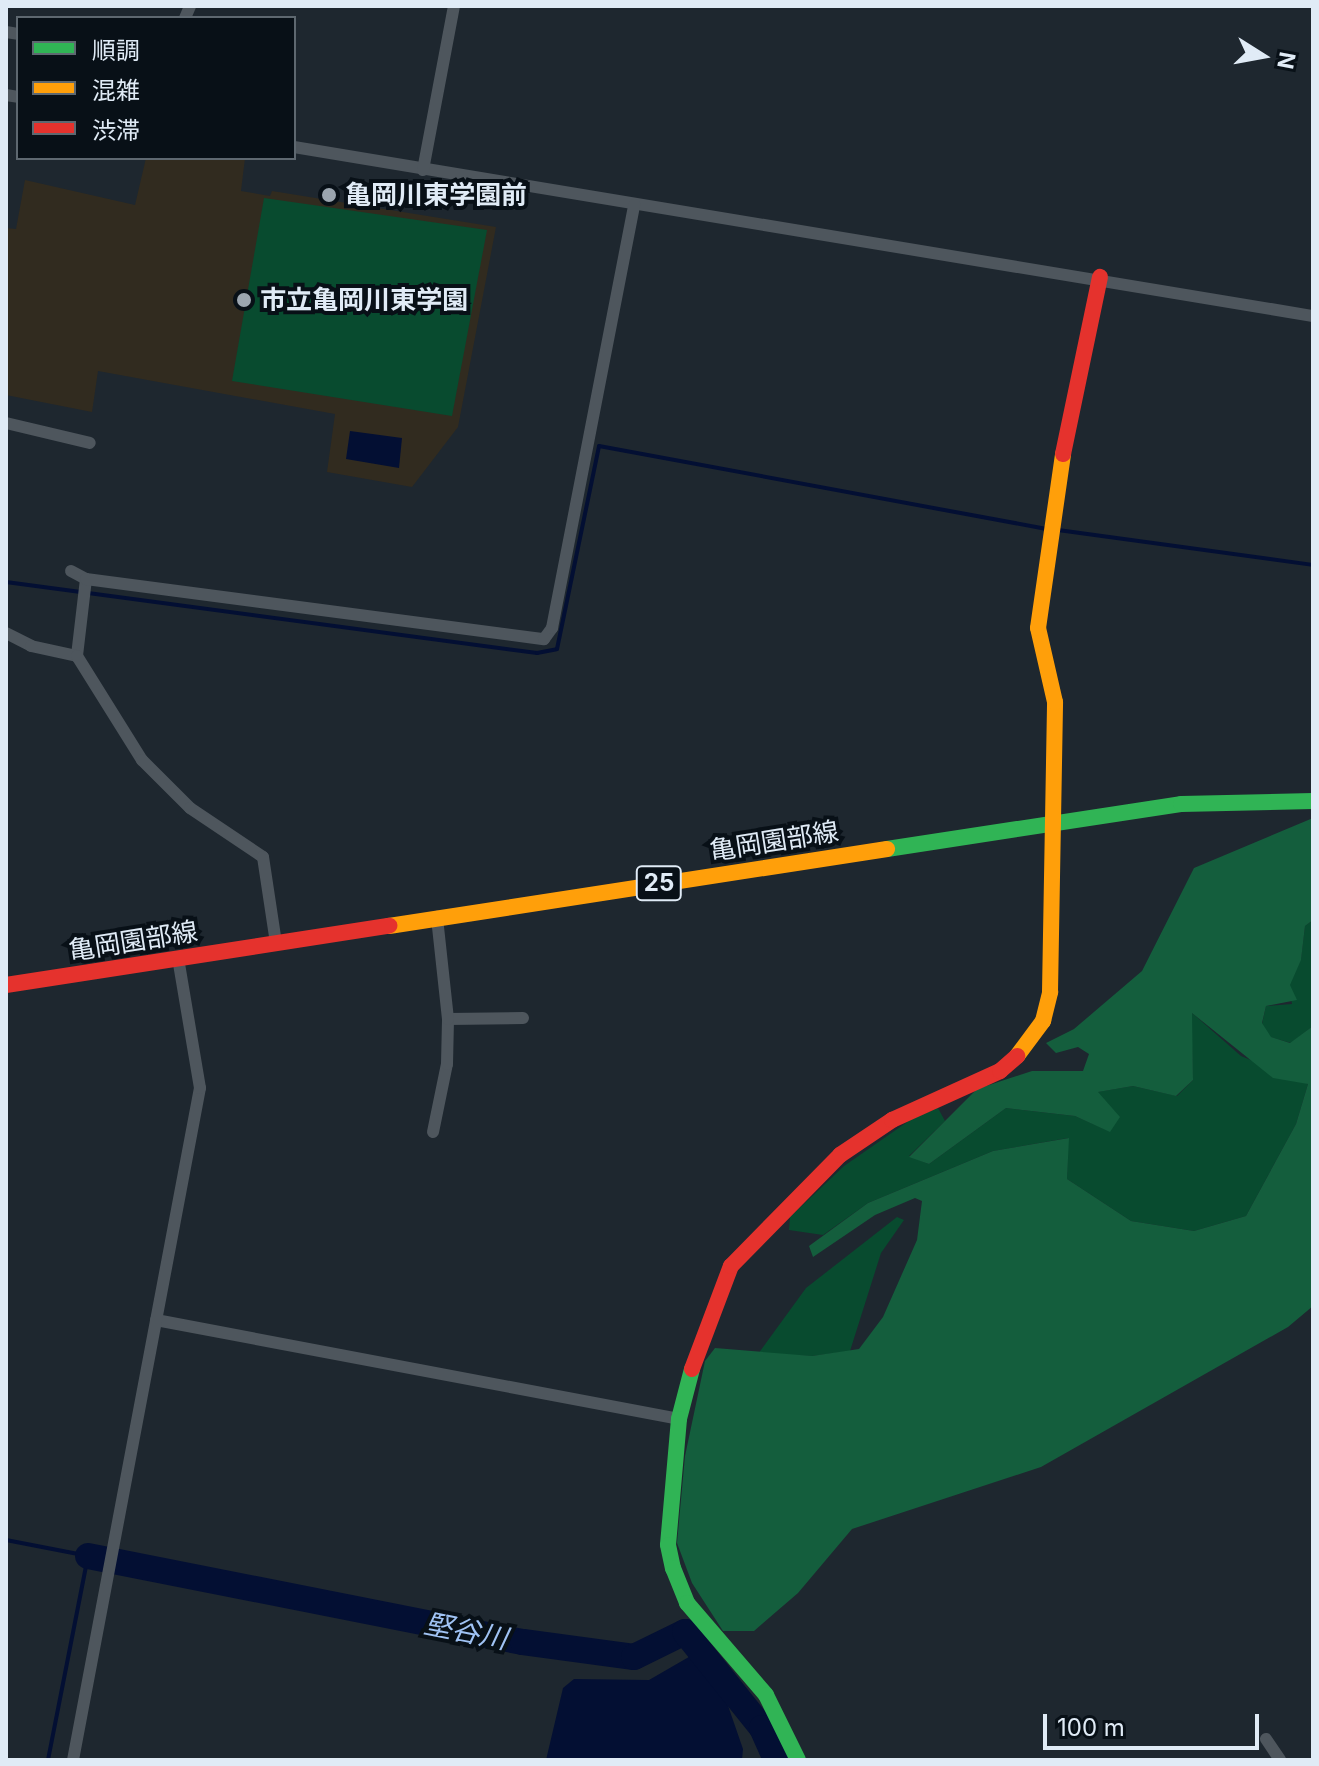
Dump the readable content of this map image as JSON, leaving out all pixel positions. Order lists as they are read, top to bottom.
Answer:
{
  "streets": {
    "street": ["亀岡園部線", "25"]
  },
  "water": ["堅谷川"],
  "places": ["亀岡川東学園前", "市立亀岡川東学園"],
  "legend": ["順調", "混雑", "渋滞"],
  "scale_bar": "100 m",
  "north": "right"
}
